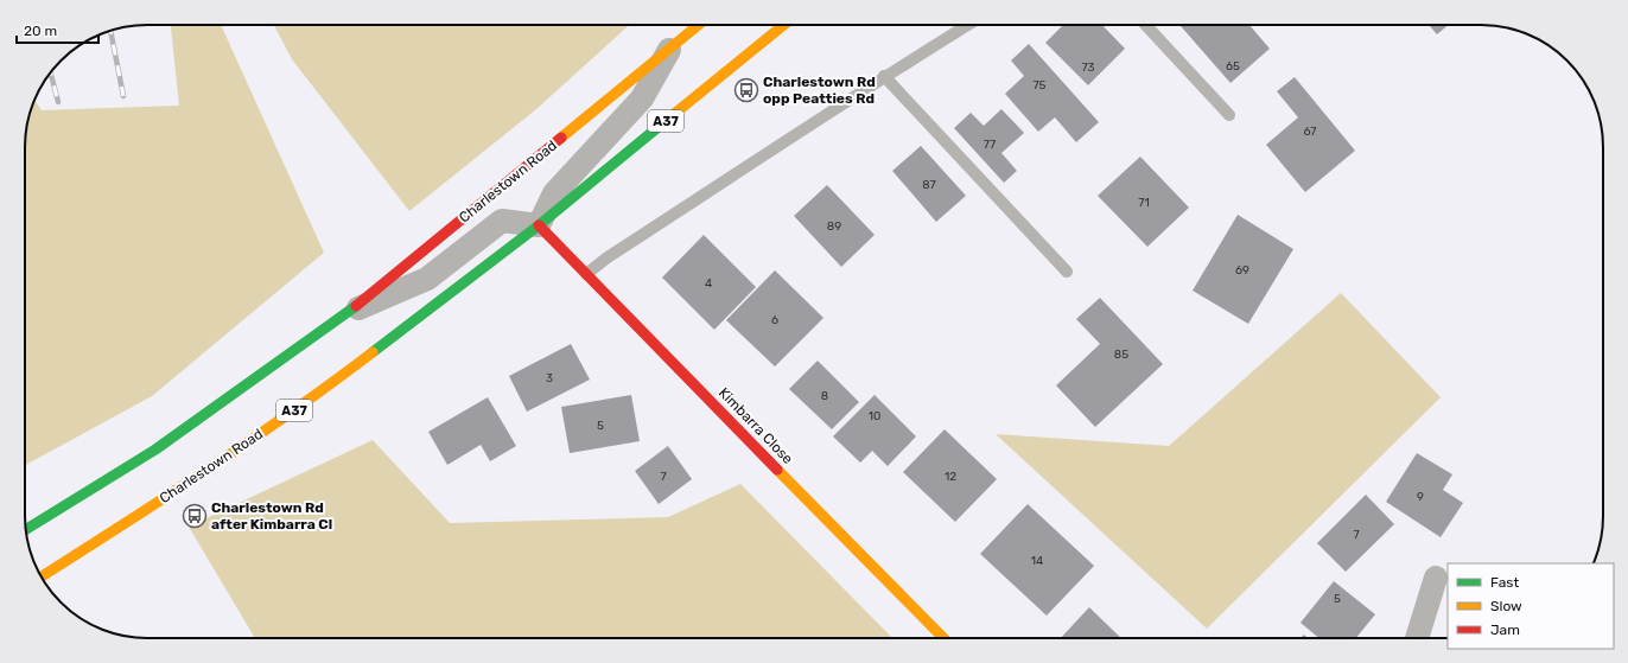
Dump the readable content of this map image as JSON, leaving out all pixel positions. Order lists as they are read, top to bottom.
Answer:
{
  "streets": {
    "main road": ["A37", "Charlestown Road", "Kimbarra Close"]
  },
  "crossings": [
    ["Charlestown Road", "Kimbarra Close"]
  ],
  "places": {
    "bus stop": ["Charlestown Rd opp Peatties Rd", "Charlestown Rd after Kimbarra Cl"]
  },
  "house_numbers": [
    "65",
    "73",
    "75",
    "67",
    "77",
    "87",
    "71",
    "89",
    "69",
    "4",
    "6",
    "85",
    "3",
    "8",
    "10",
    "5",
    "7",
    "12",
    "9",
    "7",
    "14",
    "5"
  ],
  "legend": ["Fast", "Slow", "Jam"],
  "scale_bar": "20 m"
}
